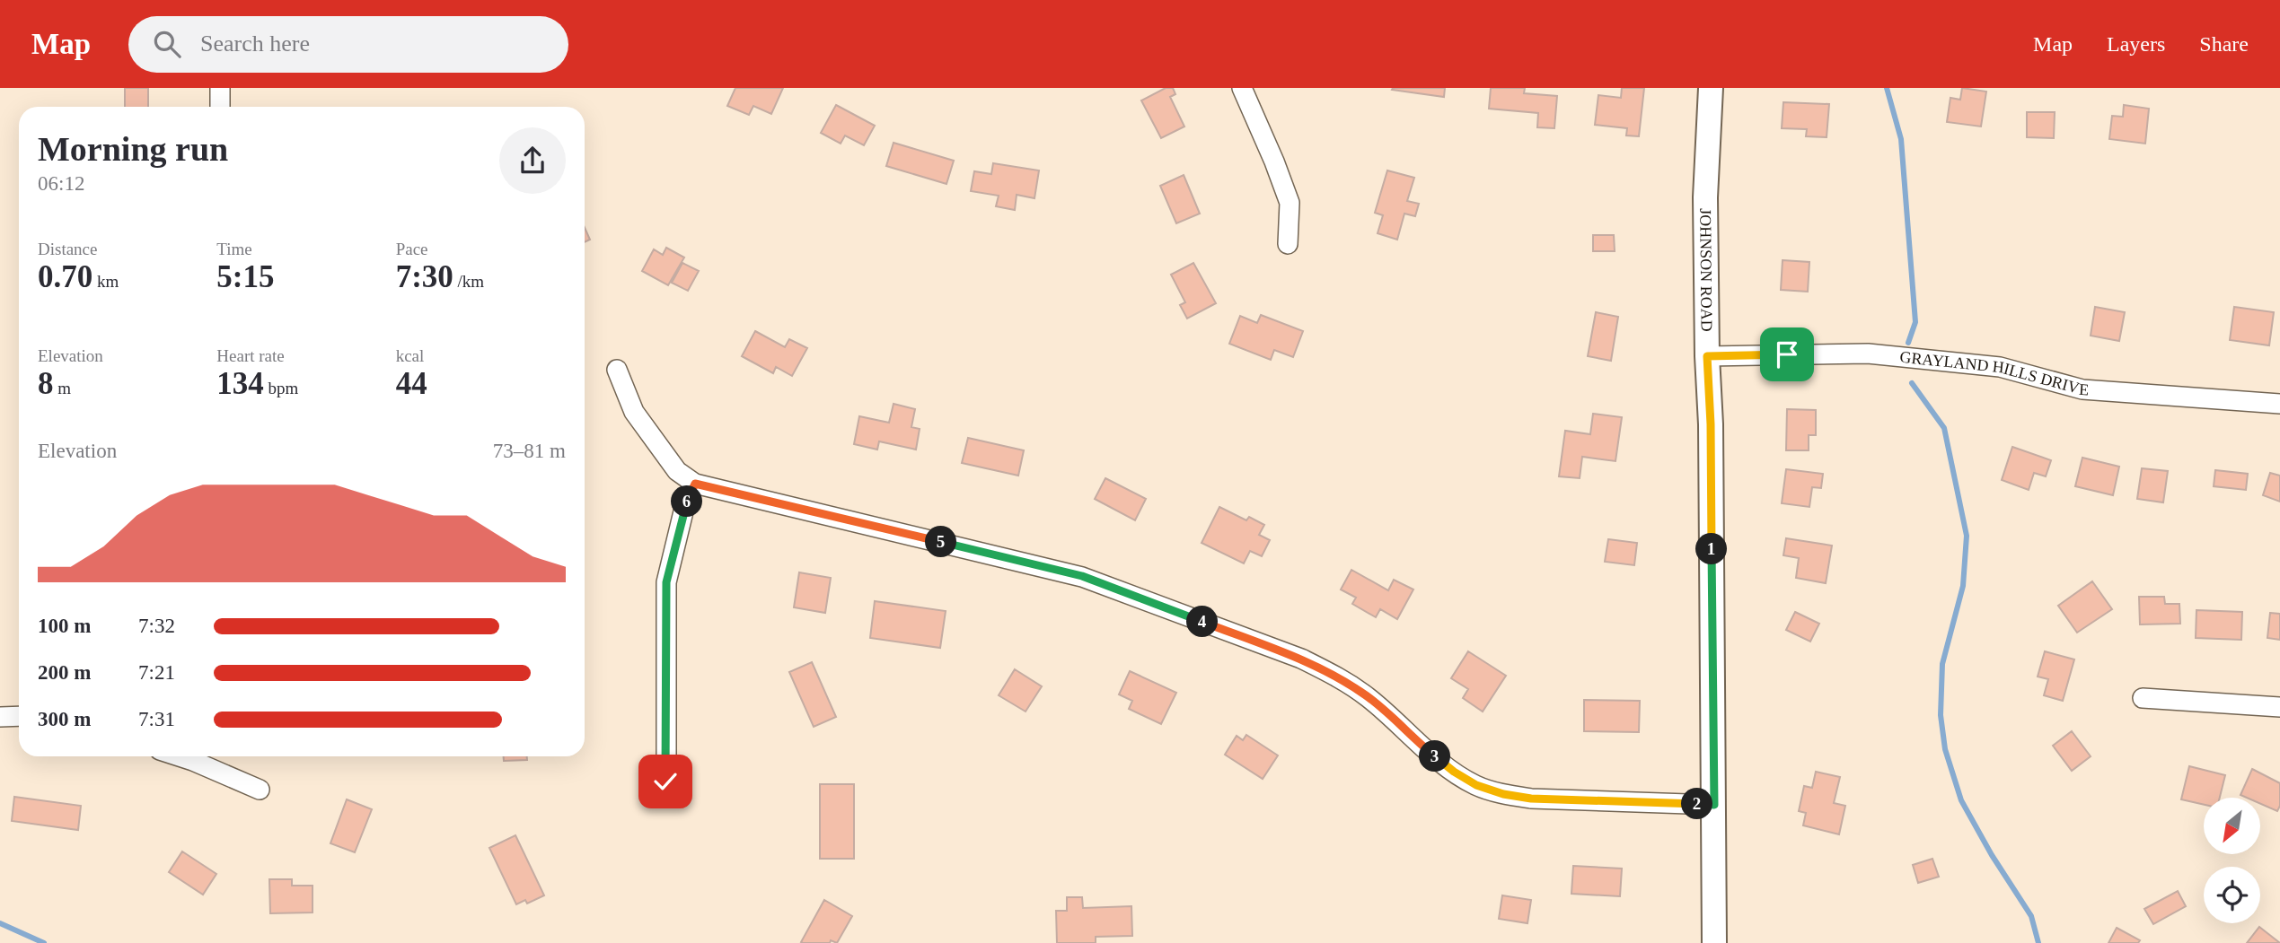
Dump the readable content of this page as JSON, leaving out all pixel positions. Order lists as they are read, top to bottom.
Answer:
{
  "streets": {
    "street": ["JOHNSON ROAD", "GRAYLAND HILLS DRIVE"]
  },
  "crossings": [
    ["JOHNSON ROAD", "GRAYLAND HILLS DRIVE"]
  ],
  "north": "bottom left",
  "page": {
    "header": "Map",
    "search": "Search here",
    "nav": ["Map", "Layers", "Share"],
    "heading": ["Morning run", "06:12"],
    "stats": [
      ["Distance", "0.70 km"],
      ["Time", "5:15"],
      ["Pace", "7:30 /km"],
      ["Elevation", "8 m"],
      ["Heart rate", "134 bpm"],
      ["kcal", "44"]
    ],
    "chart": ["Elevation", "73–81 m"],
    "pins": [
      "6",
      "5",
      "1",
      "4",
      "3",
      "2"
    ],
    "list": [
      {
        "name": "100 m",
        "note": "7:32"
      },
      {
        "name": "200 m",
        "note": "7:21"
      },
      {
        "name": "300 m",
        "note": "7:31"
      }
    ]
  }
}
